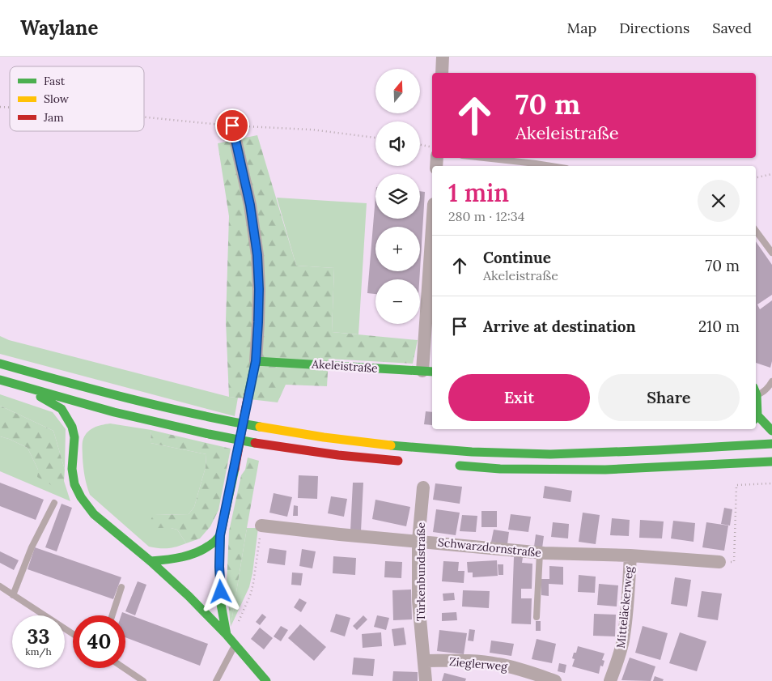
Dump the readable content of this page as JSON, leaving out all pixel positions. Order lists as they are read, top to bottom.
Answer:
{
  "streets": {
    "main road": ["Akeleistraße"],
    "street": [
      "Schwarzdornstraße",
      "Türkenbundstraße",
      "Mitteläckerweg",
      "Zieglerweg"
    ]
  },
  "crossings": [
    ["Schwarzdornstraße", "Türkenbundstraße"],
    ["Schwarzdornstraße", "Mitteläckerweg"],
    ["Türkenbundstraße", "Zieglerweg"]
  ],
  "legend": ["Fast", "Slow", "Jam"],
  "north": "top",
  "page": {
    "header": "Waylane",
    "nav": ["Map", "Directions", "Saved"],
    "map_buttons": ["+", "−"],
    "turn": ["70 m", "Akeleistraße"],
    "heading": ["1 min", "280 m · 12:34"],
    "list": [
      {
        "name": "Continue",
        "note": "Akeleistraße",
        "value": "70 m"
      },
      {
        "name": "Arrive at destination",
        "value": "210 m"
      }
    ],
    "buttons": ["Exit", "Share"],
    "speed": "33 km/h",
    "limit": "40"
  }
}
